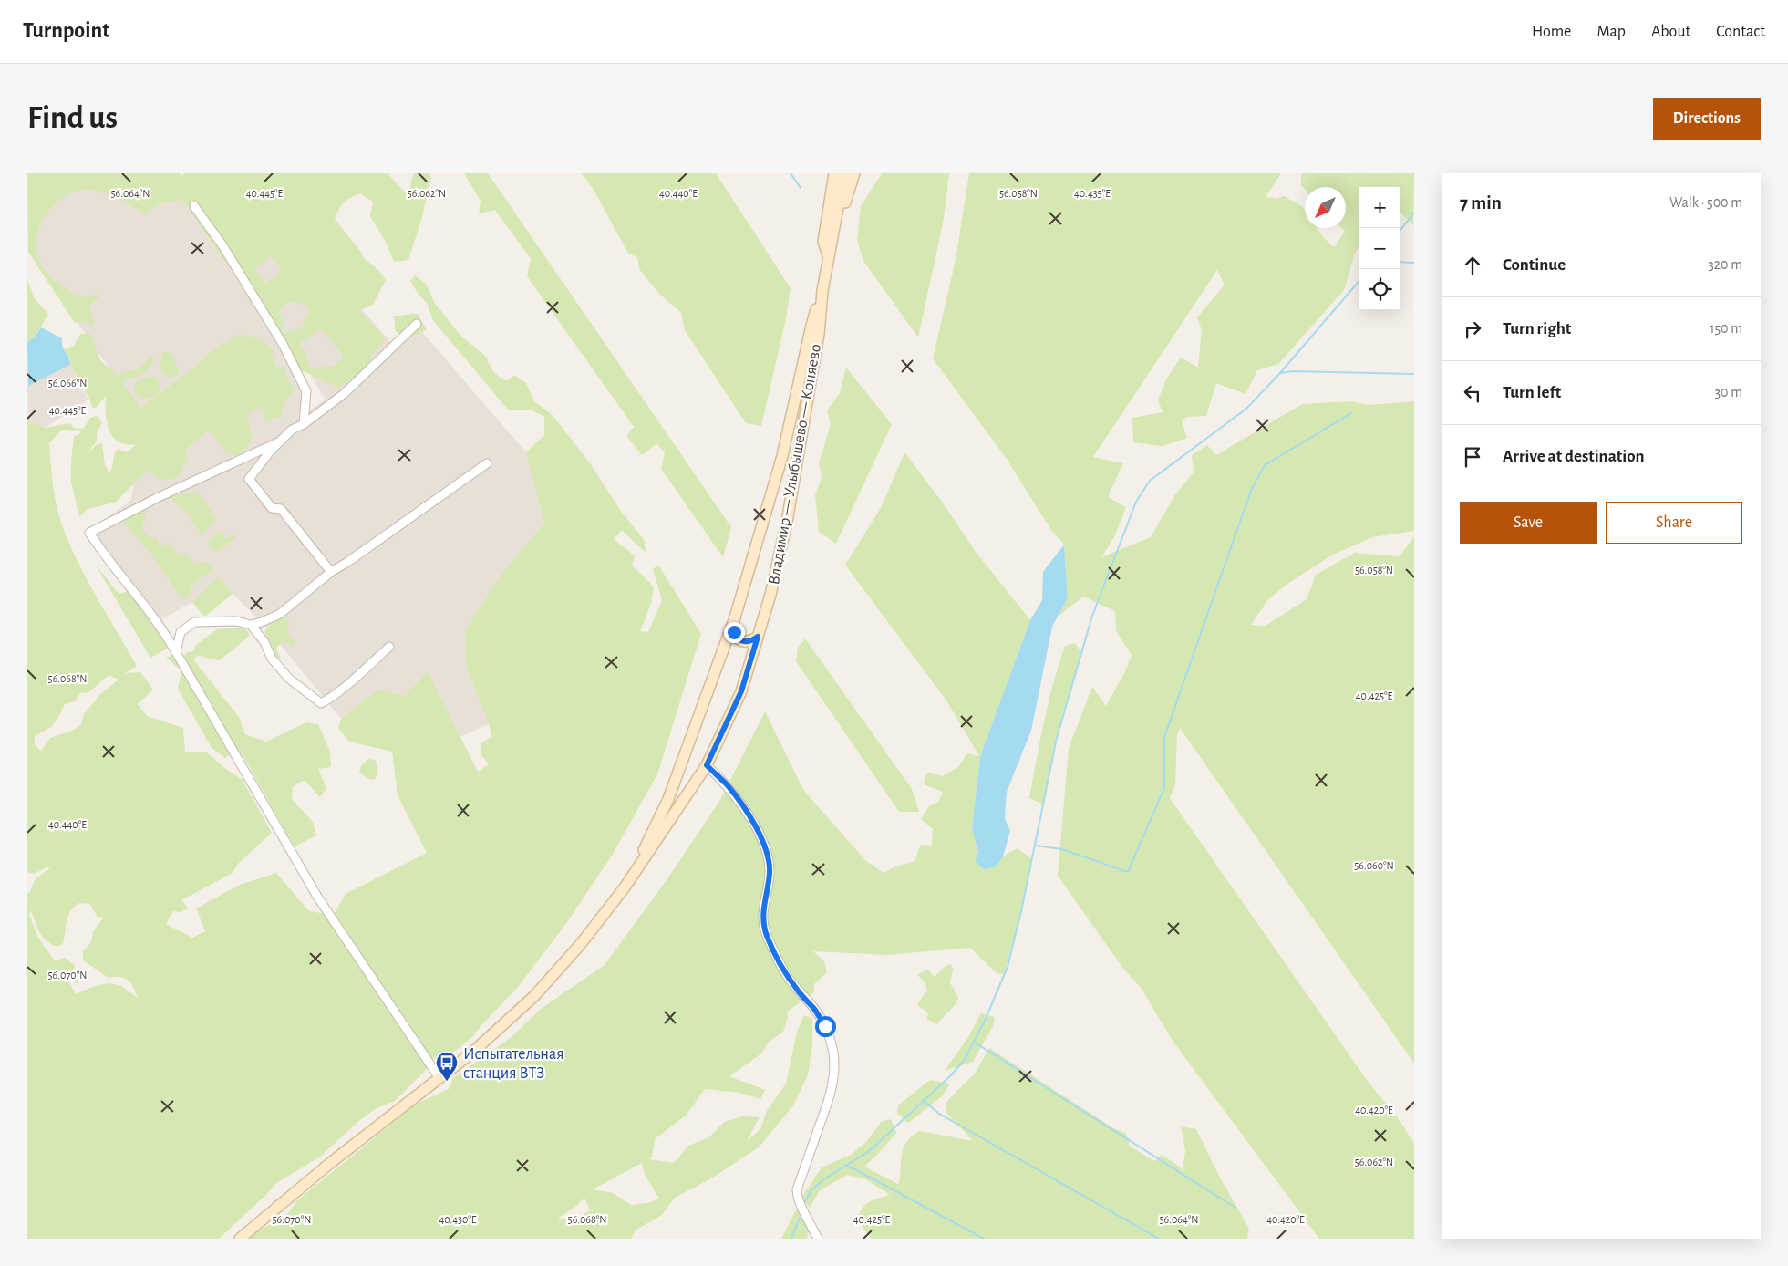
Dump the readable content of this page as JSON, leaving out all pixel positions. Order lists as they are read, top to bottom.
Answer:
{
  "streets": {
    "main road": ["Владимир — Улыбышево — Коняево"]
  },
  "places": {
    "bus stop": ["Испытательная станция ВТЗ"]
  },
  "north": "bottom left",
  "page": {
    "header": "Turnpoint",
    "nav": [
      "Home",
      "Map",
      "About",
      "Contact"
    ],
    "buttons": [
      "Directions",
      ["Save", "Share"]
    ],
    "title": "Find us",
    "heading": ["7 min", "Walk · 500 m"],
    "map_buttons": ["+", "−"],
    "list": [
      ["Continue", "320 m"],
      ["Turn right", "150 m"],
      ["Turn left", "30 m"],
      "Arrive at destination"
    ]
  },
  "coordinates": [
    "56.064°N",
    "40.445°E",
    "56.062°N",
    "40.440°E",
    "56.058°N",
    "40.435°E",
    "56.066°N",
    "56.068°N",
    "40.425°E",
    "56.060°N",
    "56.070°N",
    "40.420°E",
    "40.430°E"
  ]
}
